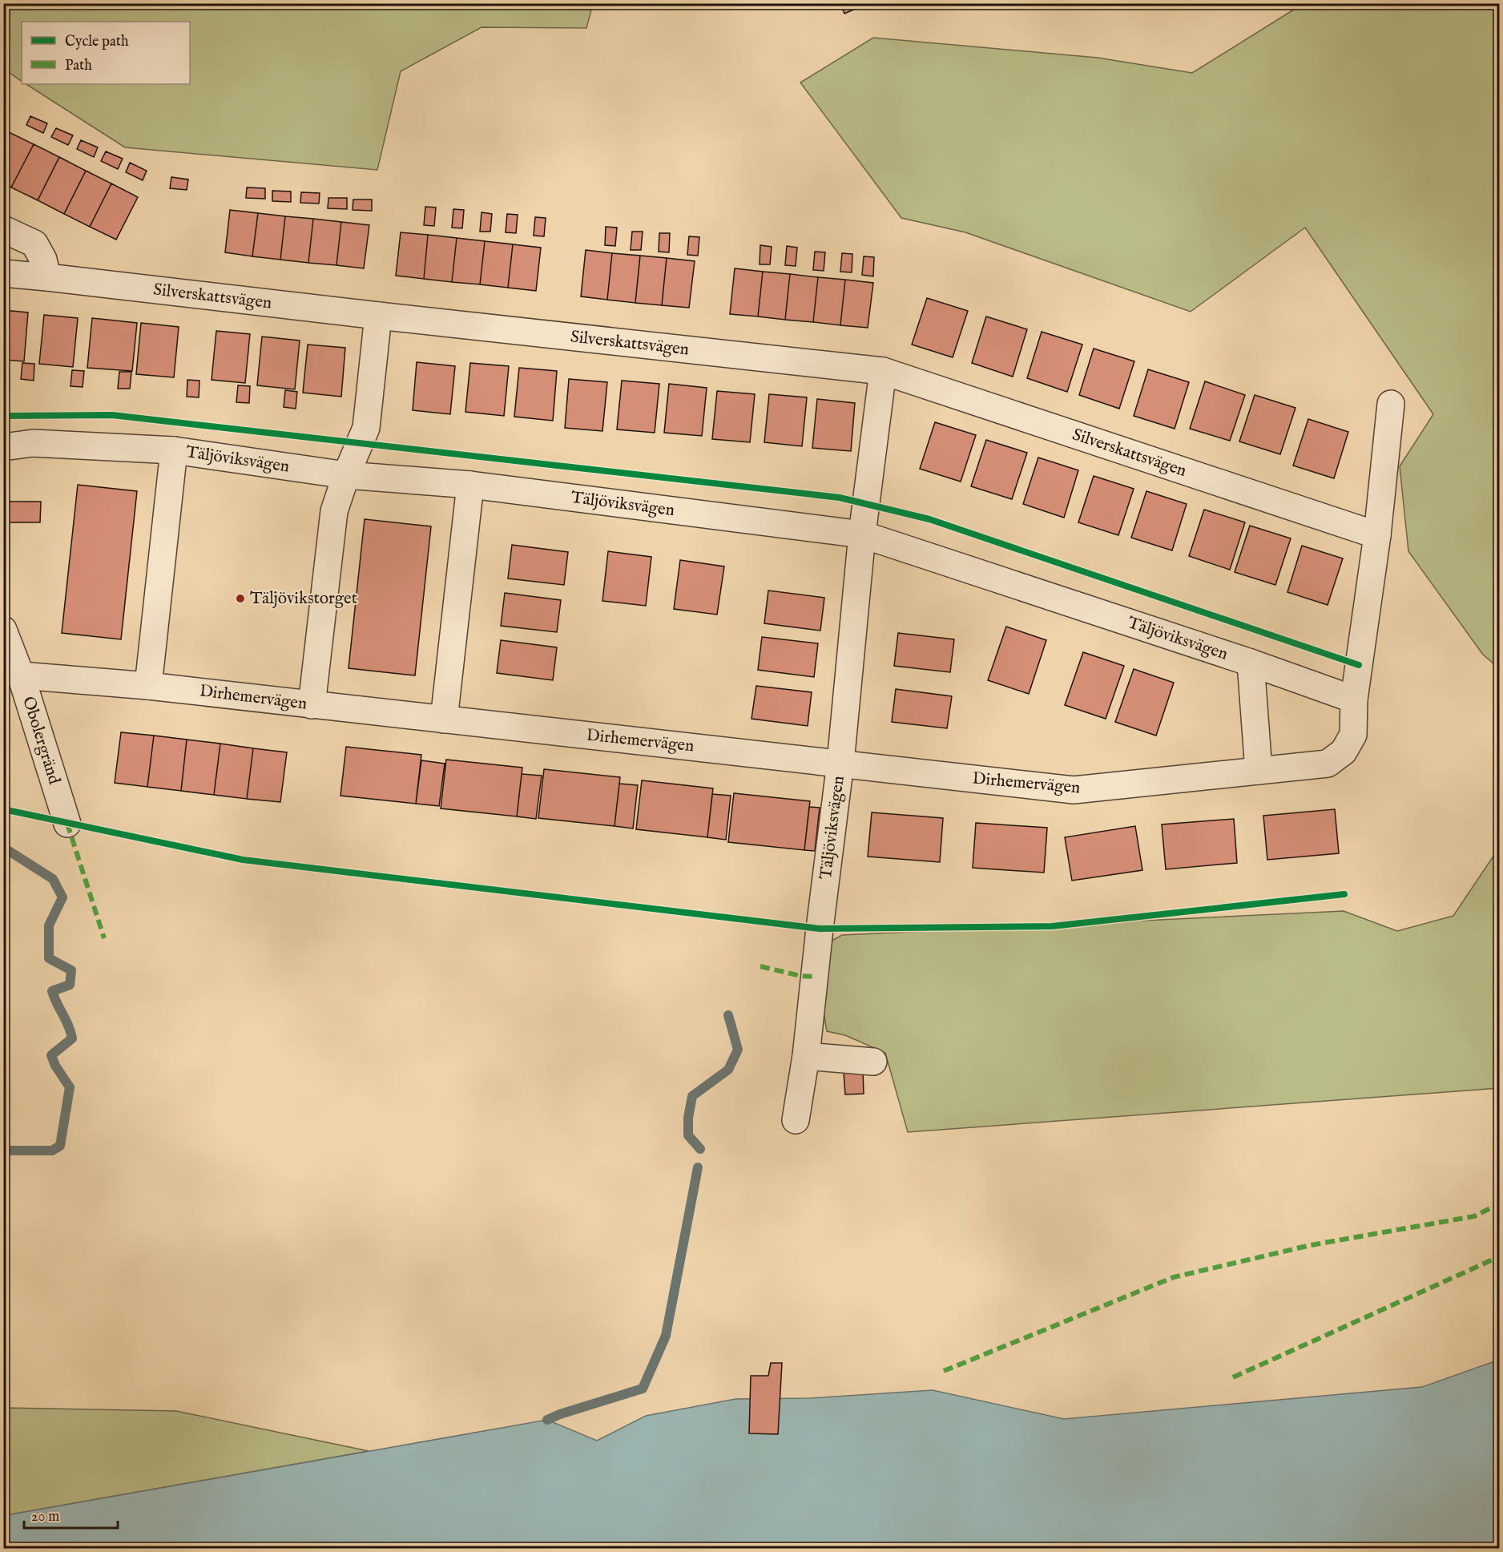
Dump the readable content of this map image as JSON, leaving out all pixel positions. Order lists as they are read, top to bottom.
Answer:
{
  "streets": {
    "street": [
      "Silverskattsvägen",
      "Täljöviksvägen",
      "Dirhemervägen",
      "Obolergränd"
    ]
  },
  "crossings": [
    ["Täljöviksvägen", "Dirhemervägen"],
    ["Dirhemervägen", "Obolergränd"]
  ],
  "places": ["Täljövikstorget"],
  "legend": ["Cycle path", "Path"],
  "scale_bar": "20 m"
}
